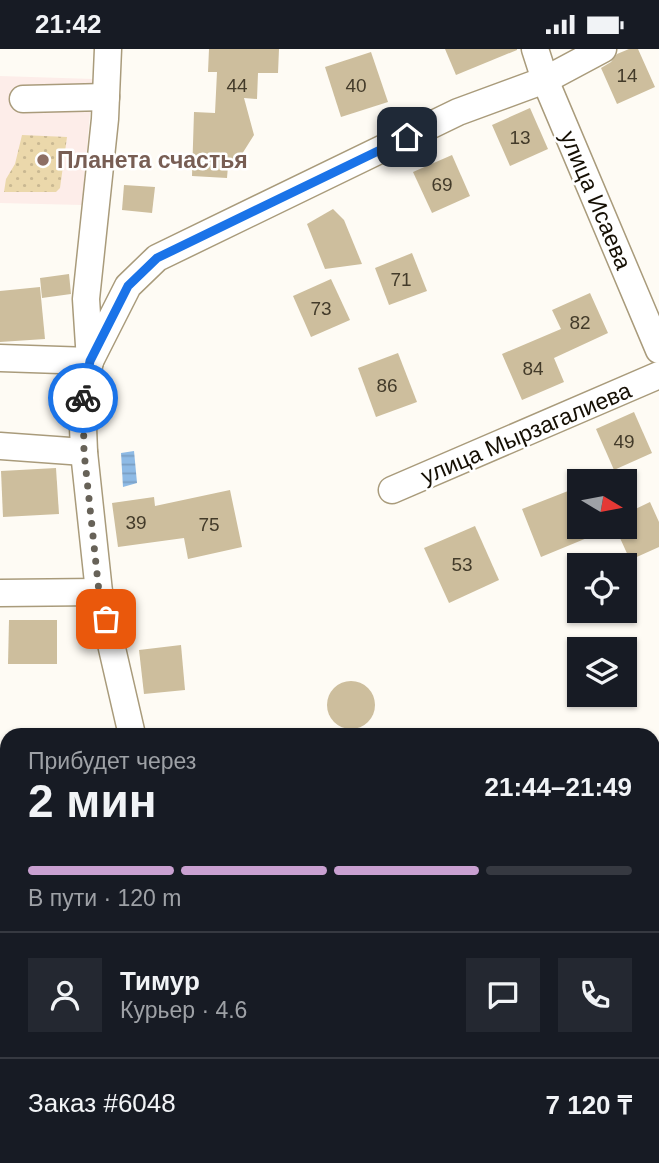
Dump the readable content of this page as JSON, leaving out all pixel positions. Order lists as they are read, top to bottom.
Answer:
{
  "streets": {
    "street": ["улица Исаева", "улица Мырзагалиева"]
  },
  "places": ["Планета счастья"],
  "house_numbers": [
    "14",
    "44",
    "40",
    "13",
    "69",
    "71",
    "73",
    "82",
    "84",
    "86",
    "49",
    "39",
    "75",
    "53"
  ],
  "north": "right",
  "page": {
    "status": "21:42",
    "heading": ["2 мин", "Прибудет через", "21:44–21:49"],
    "panel": [
      "Тимур",
      "Курьер · 4.6",
      "Заказ #6048",
      "7 120 ₸"
    ],
    "bar": "В пути · 120 m"
  }
}
